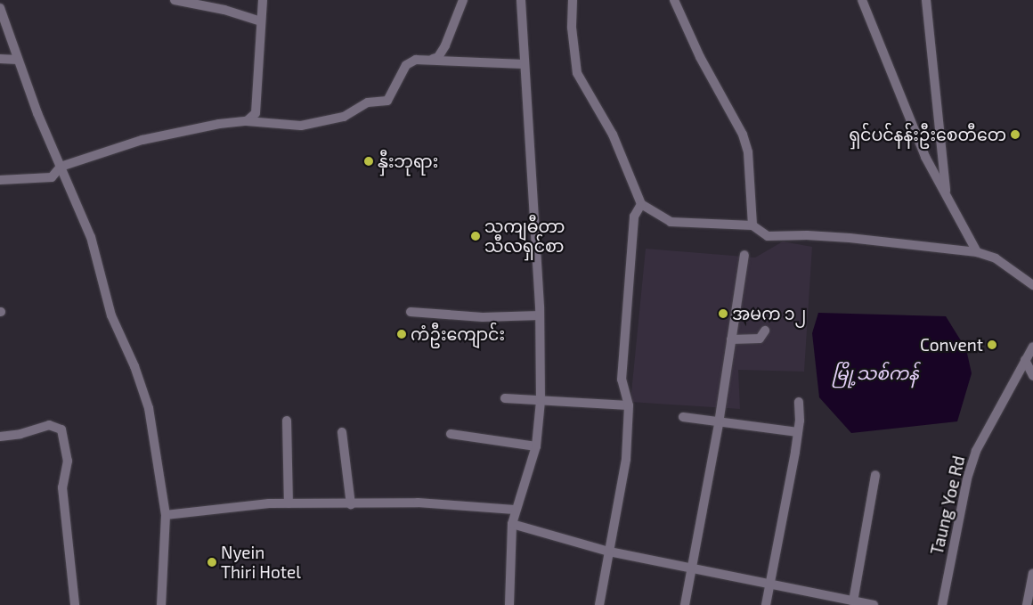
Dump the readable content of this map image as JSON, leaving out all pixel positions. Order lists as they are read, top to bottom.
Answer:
{
  "streets": {
    "street": ["Taung Yoe Rd"]
  },
  "water": ["မြို့သစ်ကန်"],
  "places": [
    "ရှင်ပင်နန်းဦးစေတီတေ",
    "နှီးဘုရား",
    "သကျဓီတာ သီလရှင်စာ",
    "အမက ၁၂",
    "ကံဦးကျောင်း",
    "Convent",
    "Nyein Thiri Hotel"
  ]
}
